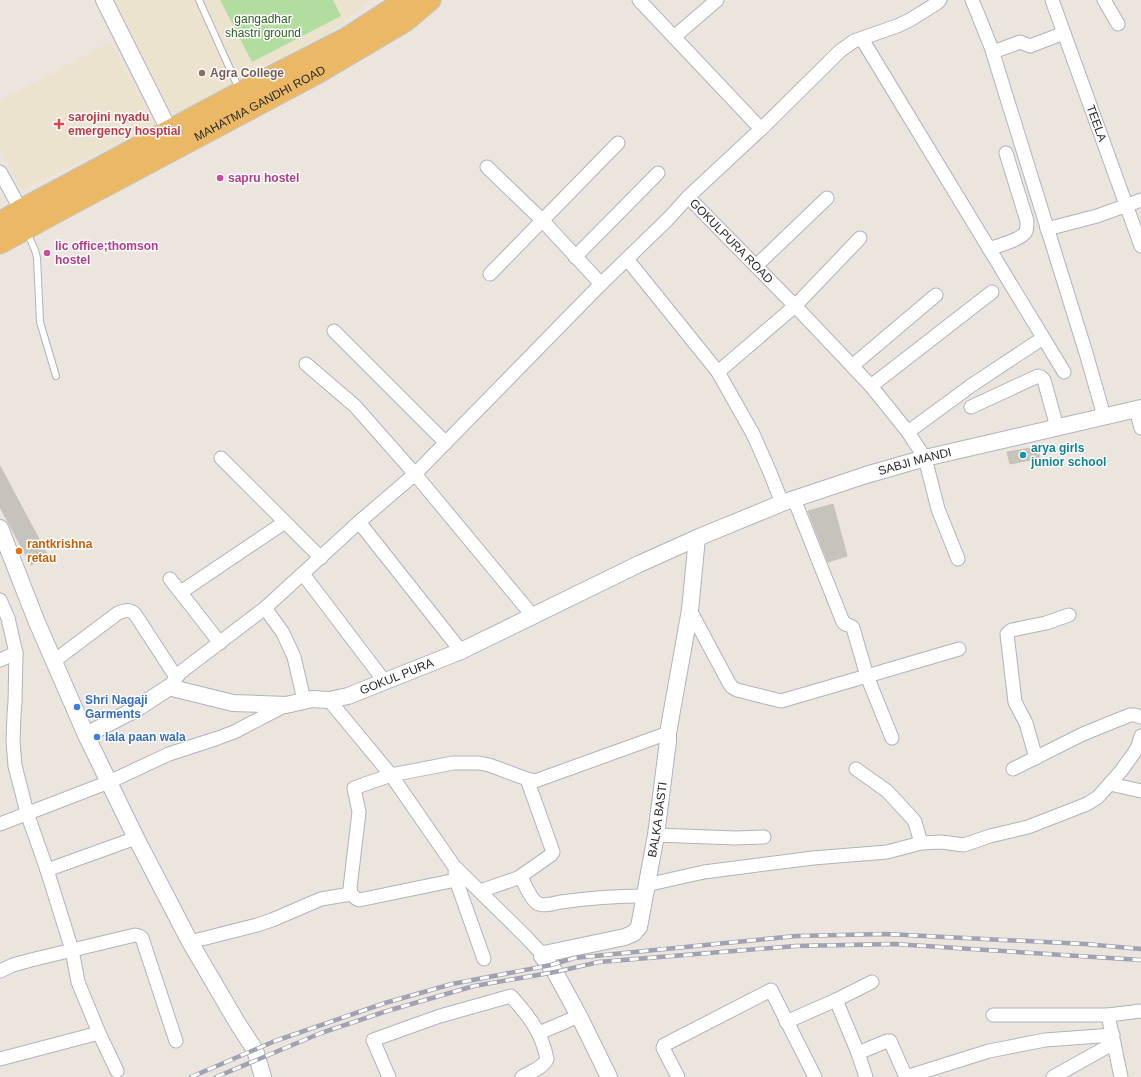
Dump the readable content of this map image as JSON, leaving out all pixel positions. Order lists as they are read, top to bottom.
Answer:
{
  "streets": {
    "highway": ["MAHATMA GANDHI ROAD"],
    "street": [
      "TEELA",
      "GOKULPURA ROAD",
      "SABJI MANDI",
      "GOKUL PURA",
      "BALKA BASTI"
    ]
  },
  "crossings": [
    ["GOKULPURA ROAD", "SABJI MANDI"],
    ["SABJI MANDI", "GOKUL PURA"],
    ["SABJI MANDI", "BALKA BASTI"],
    ["GOKUL PURA", "BALKA BASTI"]
  ],
  "parks": ["gangadhar shastri ground"],
  "places": {
    "other": [
      "Agra College",
      "sapru hostel",
      "lic office;thomson hostel",
      "arya girls junior school",
      "rantkrishna retau",
      "Shri Nagaji Garments",
      "lala paan wala"
    ],
    "health": ["sarojini nyadu emergency hosptial"]
  }
}
